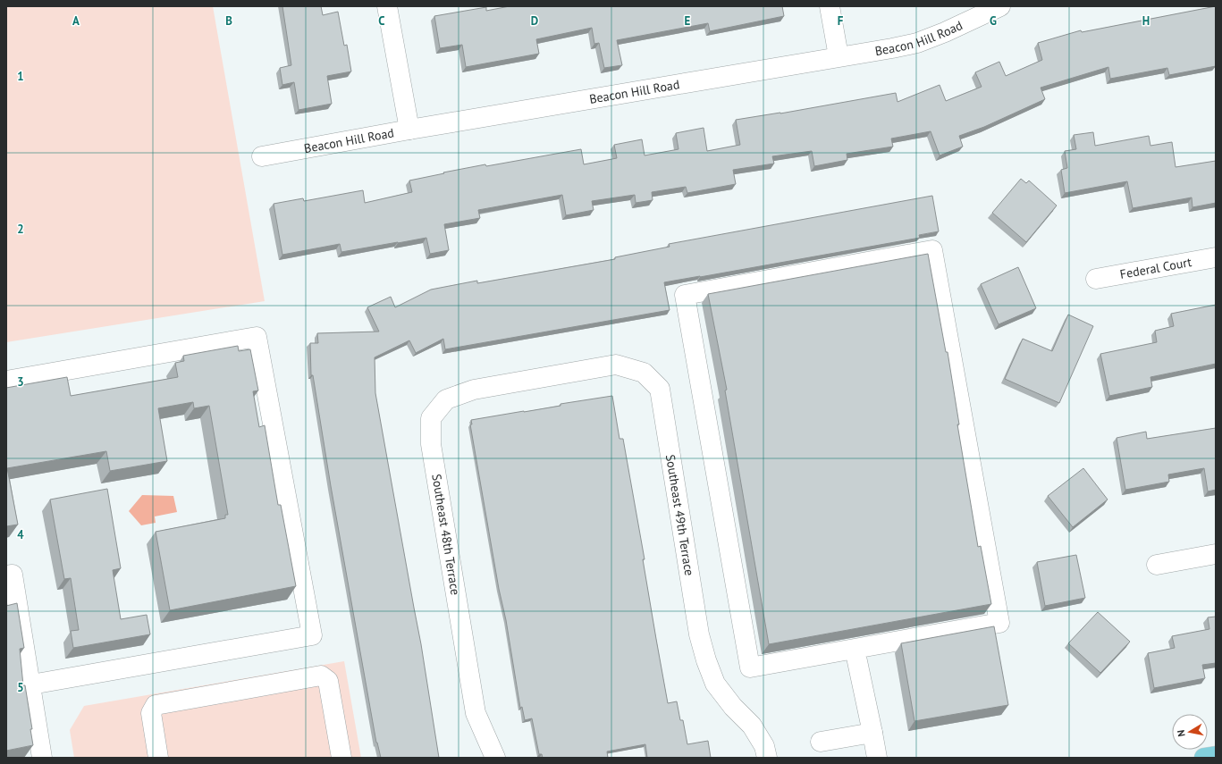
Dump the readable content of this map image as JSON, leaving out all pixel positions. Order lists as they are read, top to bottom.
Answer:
{
  "streets": {
    "street": [
      "Beacon Hill Road",
      "Federal Court",
      "Southeast 49th Terrace",
      "Southeast 48th Terrace"
    ]
  },
  "crossings": [
    ["Southeast 49th Terrace", "Southeast 48th Terrace"]
  ],
  "north": "left",
  "grid": {
    "columns": [
      "A",
      "B",
      "C",
      "D",
      "E",
      "F",
      "G",
      "H"
    ],
    "rows": [
      "1",
      "2",
      "3",
      "4",
      "5"
    ]
  }
}
